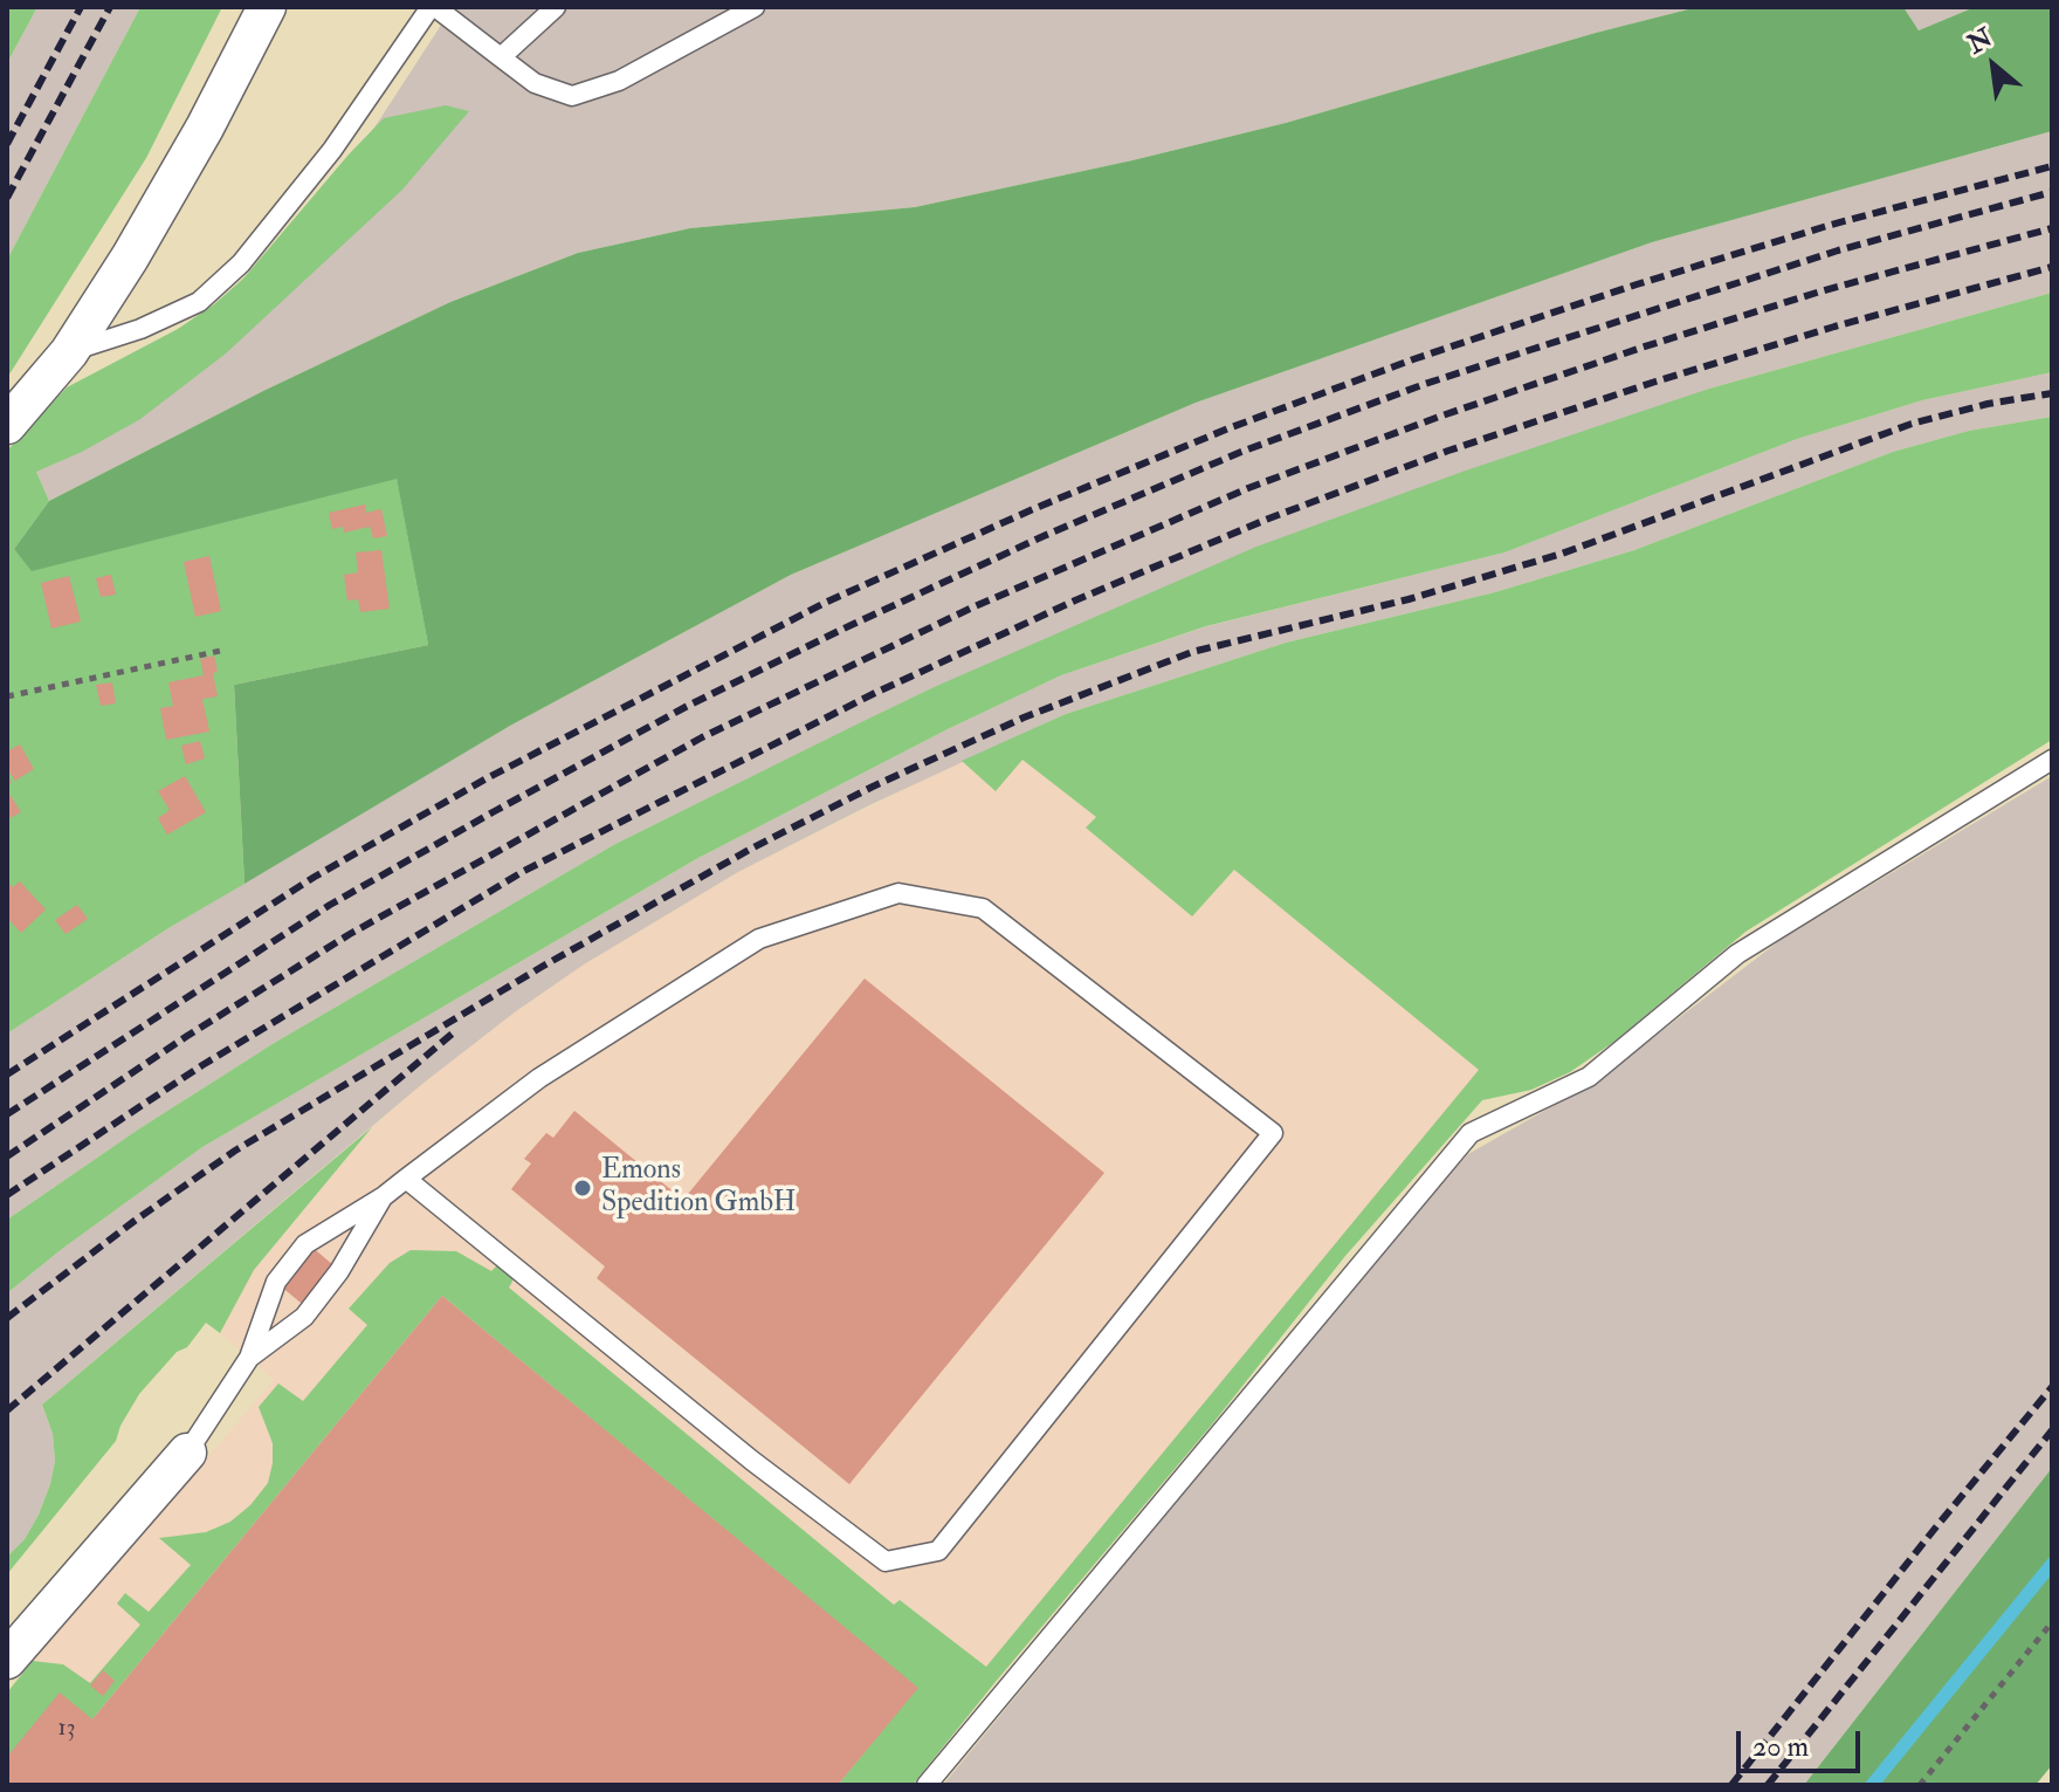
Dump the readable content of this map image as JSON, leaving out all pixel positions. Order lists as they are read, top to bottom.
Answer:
{
  "places": ["Emons Spedition GmbH"],
  "house_numbers": ["13"],
  "scale_bar": "20 m",
  "north": "top left"
}
